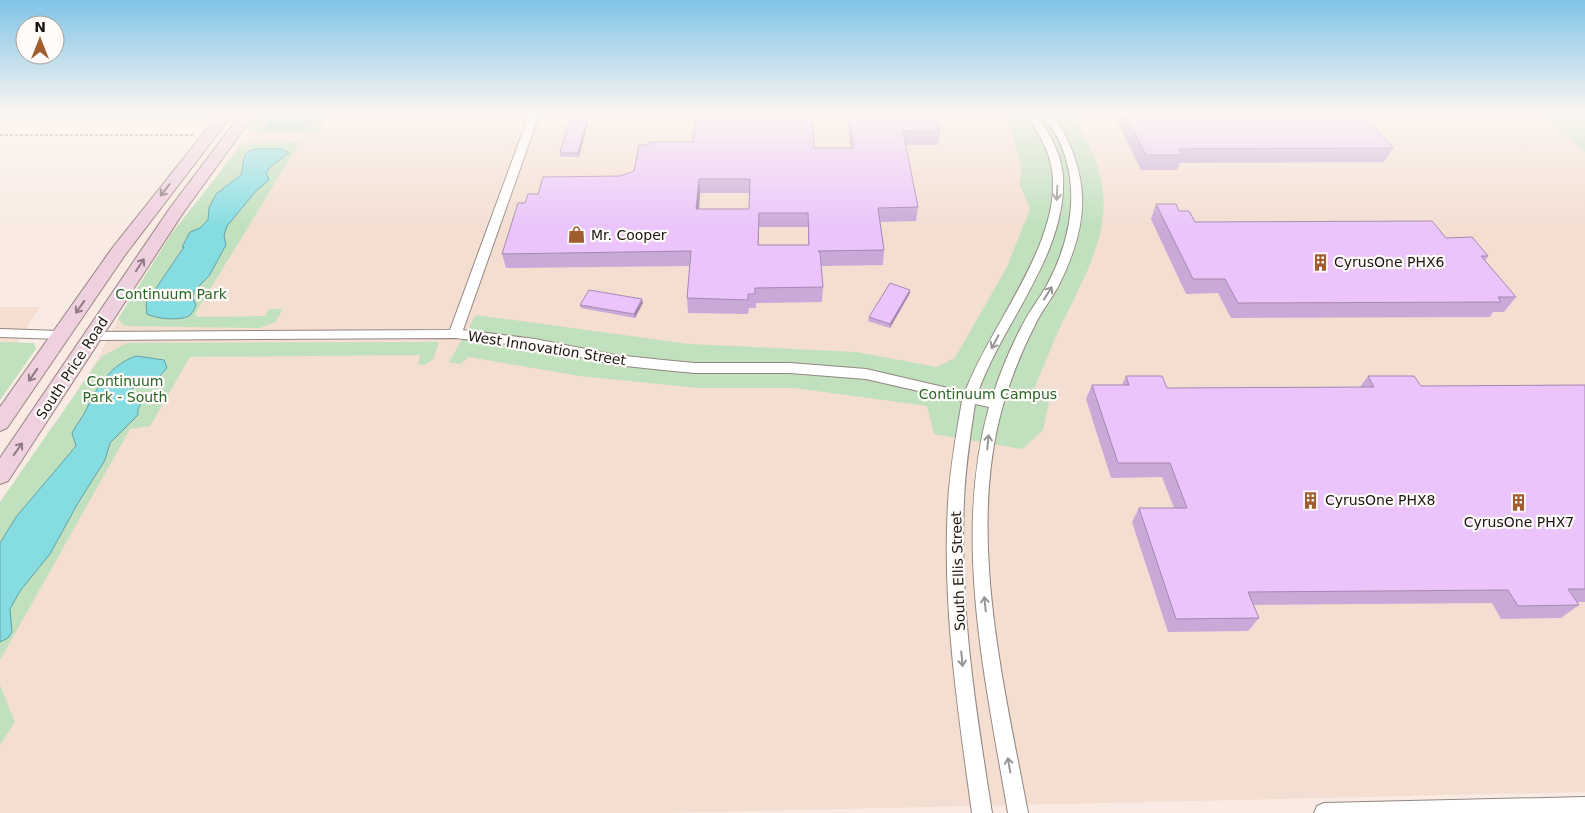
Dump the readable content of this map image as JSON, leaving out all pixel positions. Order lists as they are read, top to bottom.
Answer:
{
  "streets": {
    "main road": ["South Price Road"],
    "street": ["West Innovation Street", "South Ellis Street"]
  },
  "crossings": [
    ["West Innovation Street", "South Price Road"],
    ["West Innovation Street", "South Ellis Street"]
  ],
  "parks": ["Continuum Park", "Continuum Park - South", "Continuum Campus"],
  "places": {
    "shop": ["Mr. Cooper"],
    "building": ["CyrusOne PHX6", "CyrusOne PHX8", "CyrusOne PHX7"]
  },
  "north": "top"
}
